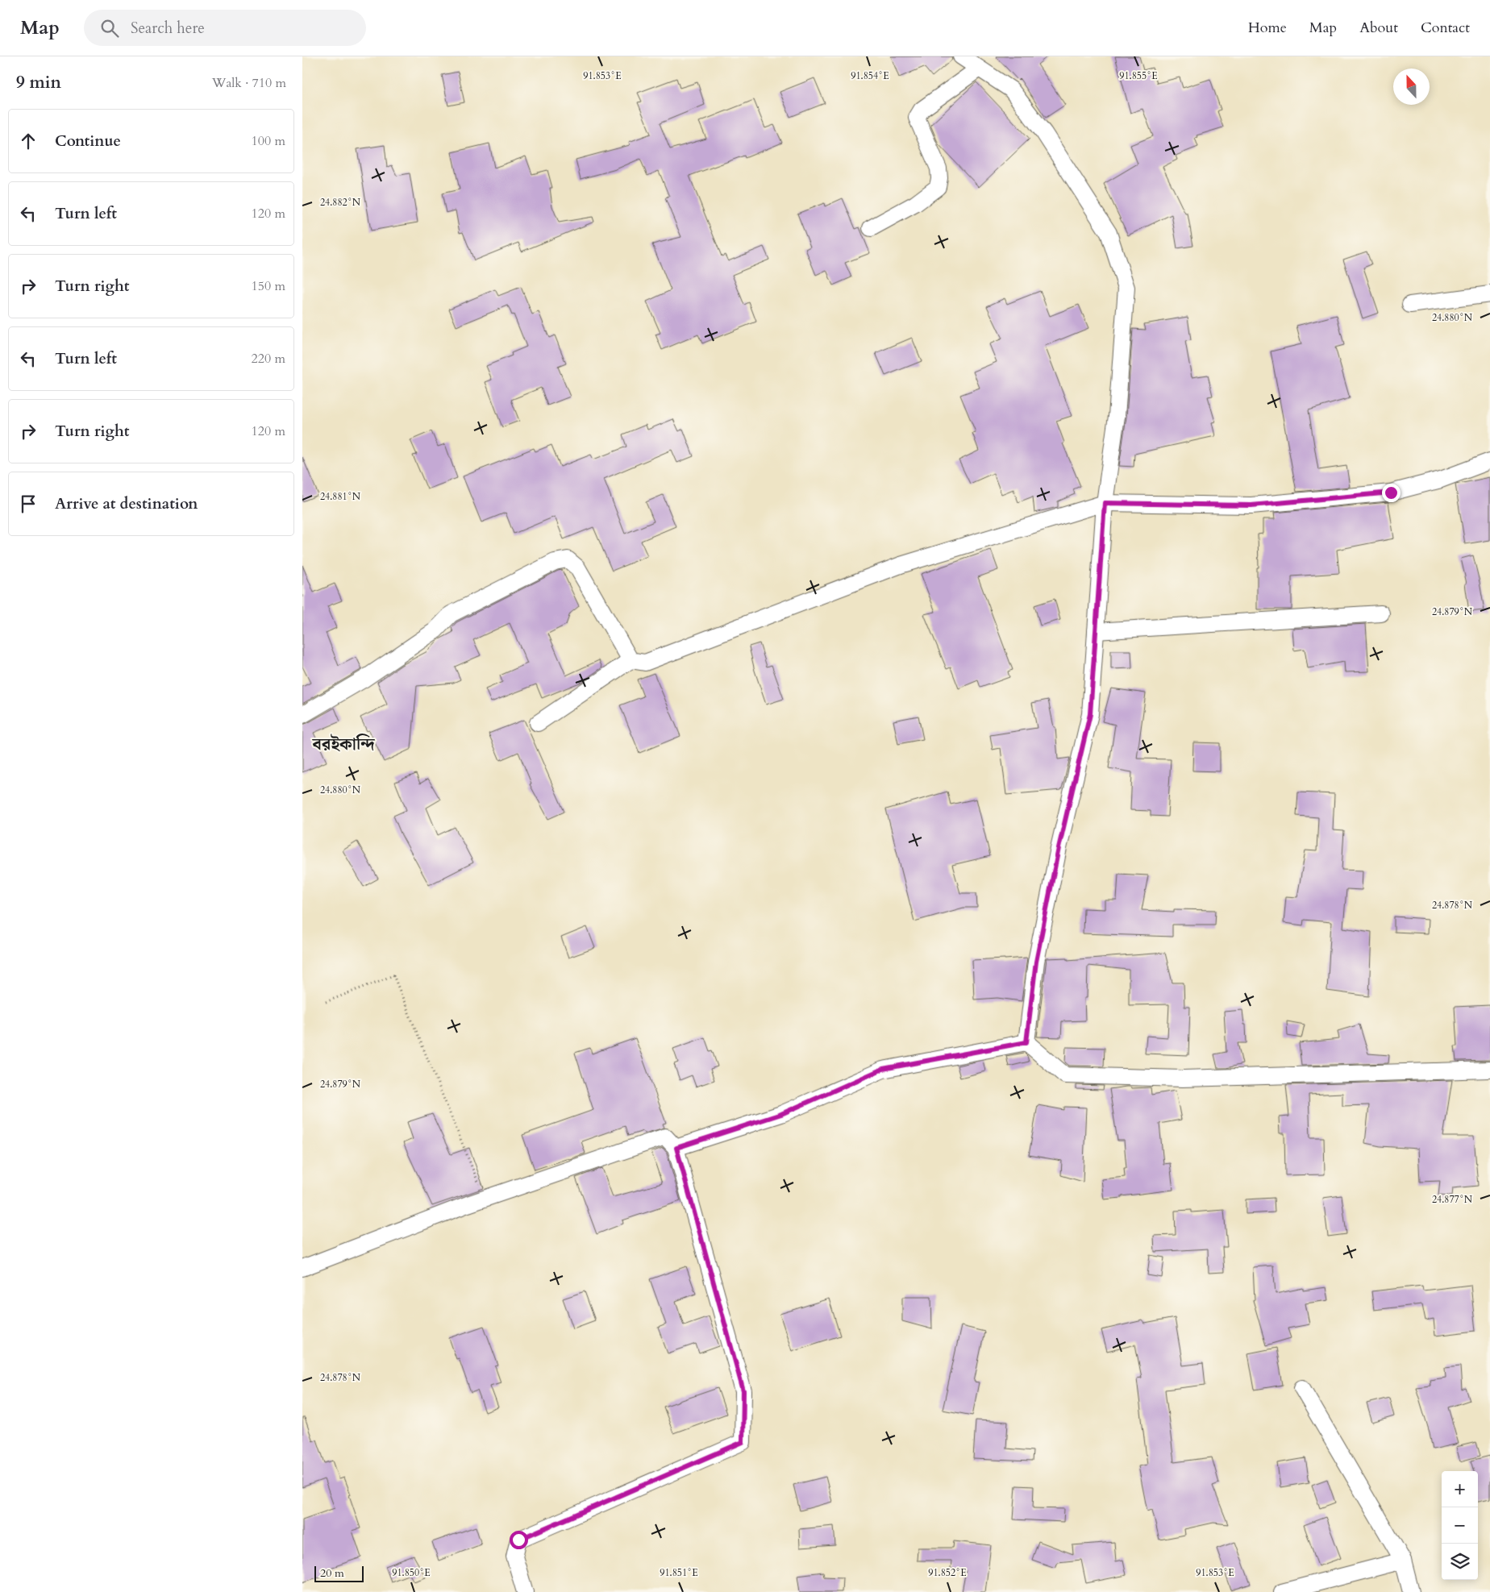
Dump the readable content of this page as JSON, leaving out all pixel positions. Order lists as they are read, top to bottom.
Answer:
{
  "districts": ["বরইকান্দি"],
  "scale_bar": "20 m",
  "north": "top",
  "page": {
    "header": "Map",
    "search": "Search here",
    "nav": [
      "Home",
      "Map",
      "About",
      "Contact"
    ],
    "heading": ["9 min", "Walk · 710 m"],
    "list": [
      ["Continue", "100 m"],
      ["Turn left", "120 m"],
      ["Turn right", "150 m"],
      ["Turn left", "220 m"],
      ["Turn right", "120 m"],
      "Arrive at destination"
    ],
    "map_buttons": ["+", "−"],
    "scale": "20 m"
  },
  "coordinates": [
    "91.853°E",
    "91.854°E",
    "91.855°E",
    "24.882°N",
    "24.880°N",
    "24.881°N",
    "24.879°N",
    "24.878°N",
    "24.877°N",
    "91.850°E",
    "91.851°E",
    "91.852°E"
  ]
}
